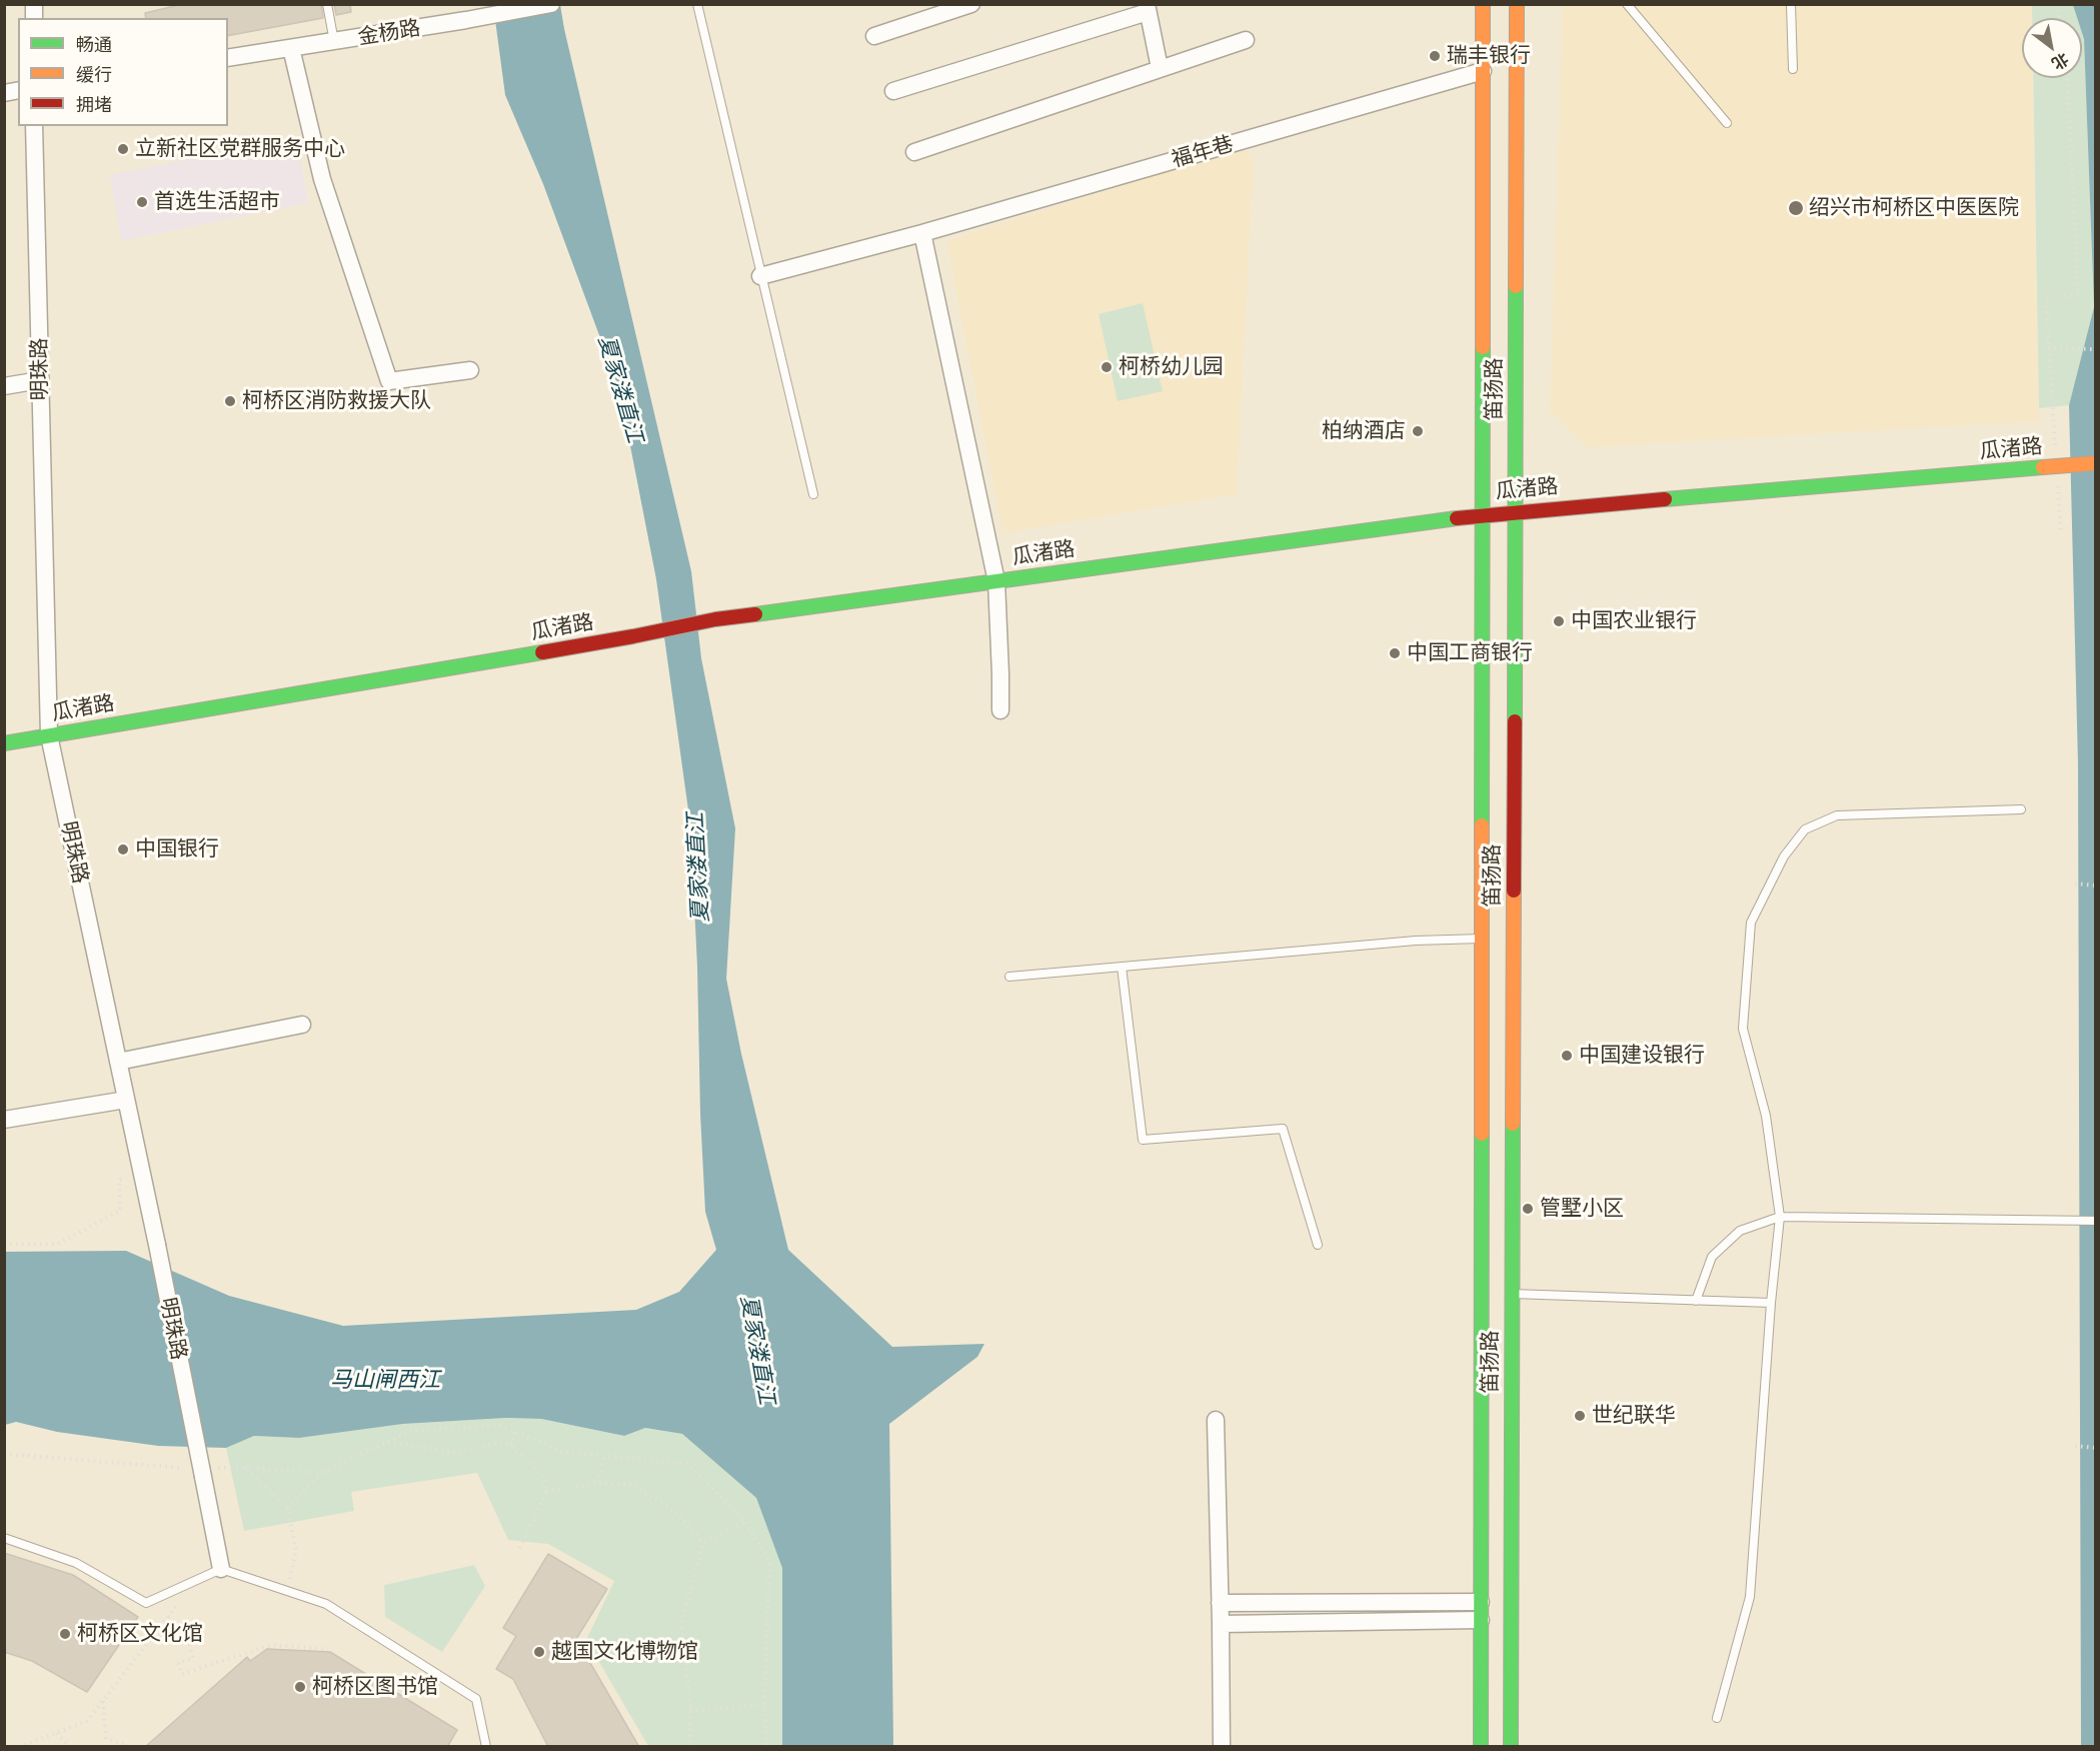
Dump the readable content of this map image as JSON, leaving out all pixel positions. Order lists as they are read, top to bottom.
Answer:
{
  "streets": {
    "street": [
      "金杨路",
      "福年巷",
      "明珠路",
      "笛扬路",
      "瓜渚路"
    ]
  },
  "crossings": [
    ["福年巷", "笛扬路"],
    ["明珠路", "瓜渚路"],
    ["笛扬路", "瓜渚路"]
  ],
  "water": ["夏家溇直江", "马山闸西江"],
  "places": [
    "瑞丰银行",
    "立新社区党群服务中心",
    "首选生活超市",
    "绍兴市柯桥区中医医院",
    "柯桥幼儿园",
    "柯桥区消防救援大队",
    "柏纳酒店",
    "中国农业银行",
    "中国工商银行",
    "中国银行",
    "中国建设银行",
    "管墅小区",
    "世纪联华",
    "柯桥区文化馆",
    "越国文化博物馆",
    "柯桥区图书馆"
  ],
  "legend": ["畅通", "缓行", "拥堵"],
  "north": "bottom right"
}
